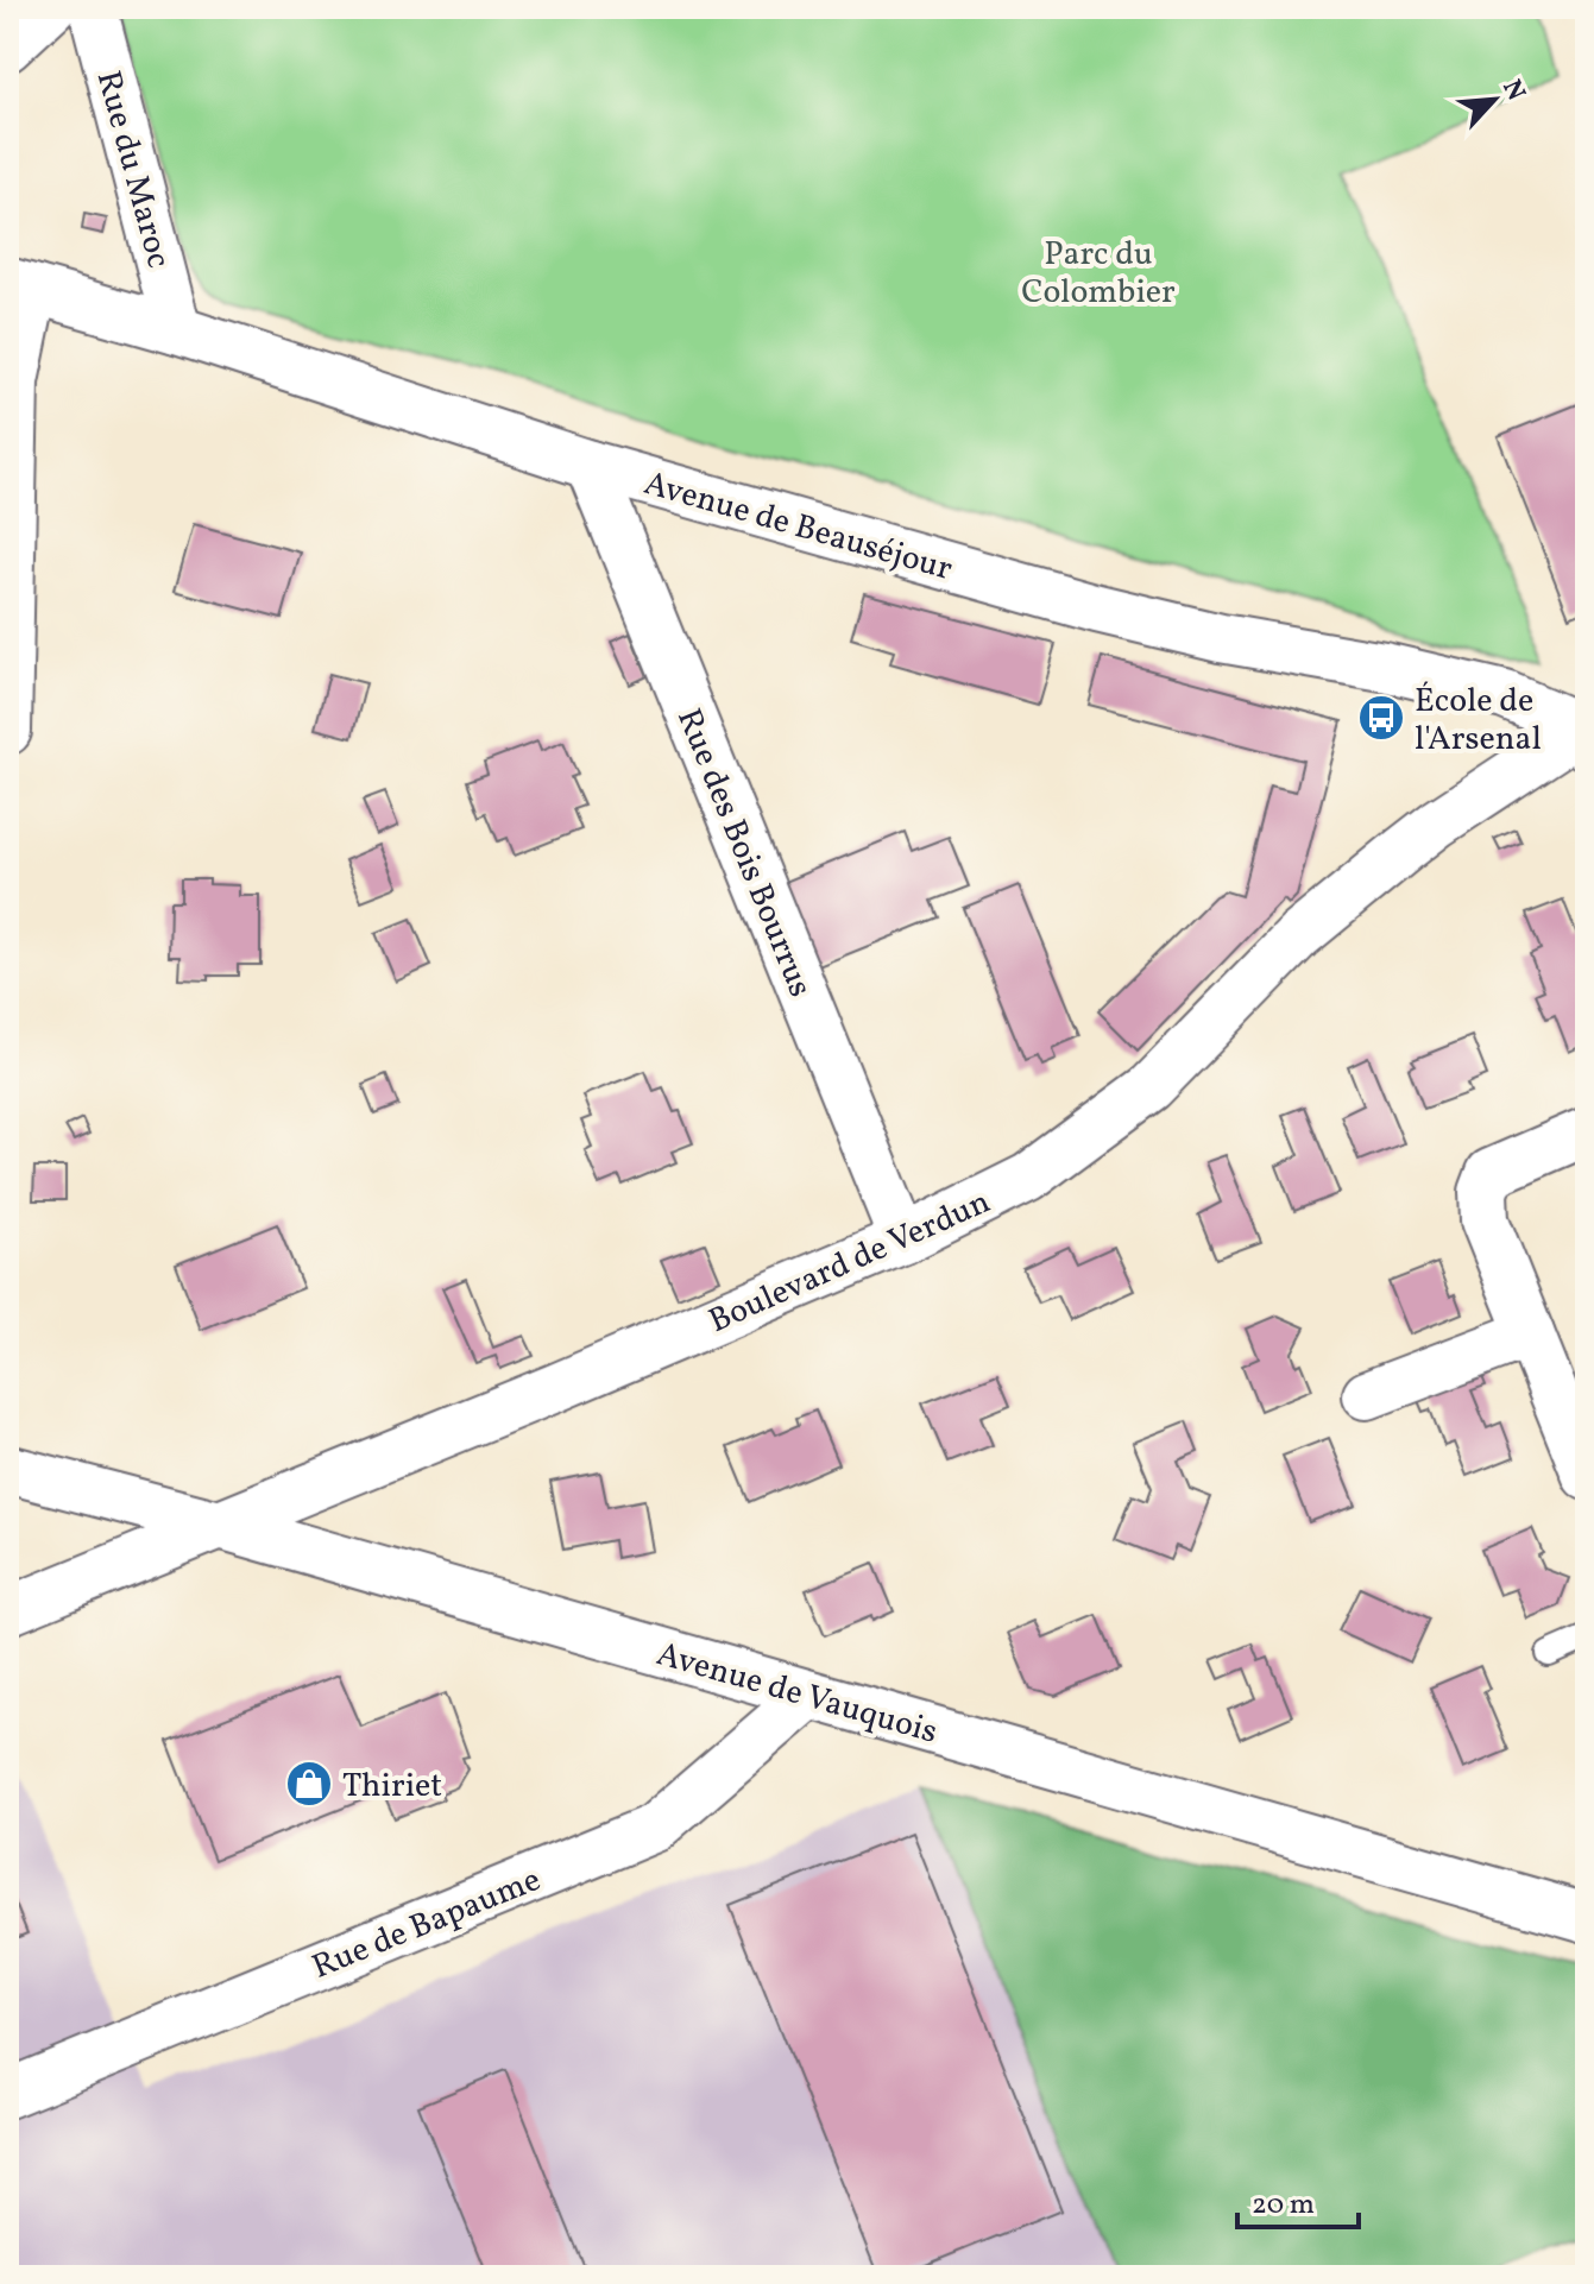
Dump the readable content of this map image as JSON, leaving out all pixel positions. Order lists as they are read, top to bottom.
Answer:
{
  "streets": {
    "street": [
      "Rue du Maroc",
      "Avenue de Beauséjour",
      "Rue des Bois Bourrus",
      "Boulevard de Verdun",
      "Avenue de Vauquois",
      "Rue de Bapaume"
    ]
  },
  "crossings": [
    ["Rue du Maroc", "Avenue de Beauséjour"],
    ["Avenue de Beauséjour", "Rue des Bois Bourrus"],
    ["Avenue de Beauséjour", "Boulevard de Verdun"],
    ["Rue des Bois Bourrus", "Boulevard de Verdun"],
    ["Boulevard de Verdun", "Avenue de Vauquois"],
    ["Avenue de Vauquois", "Rue de Bapaume"]
  ],
  "parks": ["Parc du Colombier"],
  "places": {
    "bus stop": ["École de l'Arsenal"],
    "shop": ["Thiriet"]
  },
  "scale_bar": "20 m",
  "north": "top right"
}
